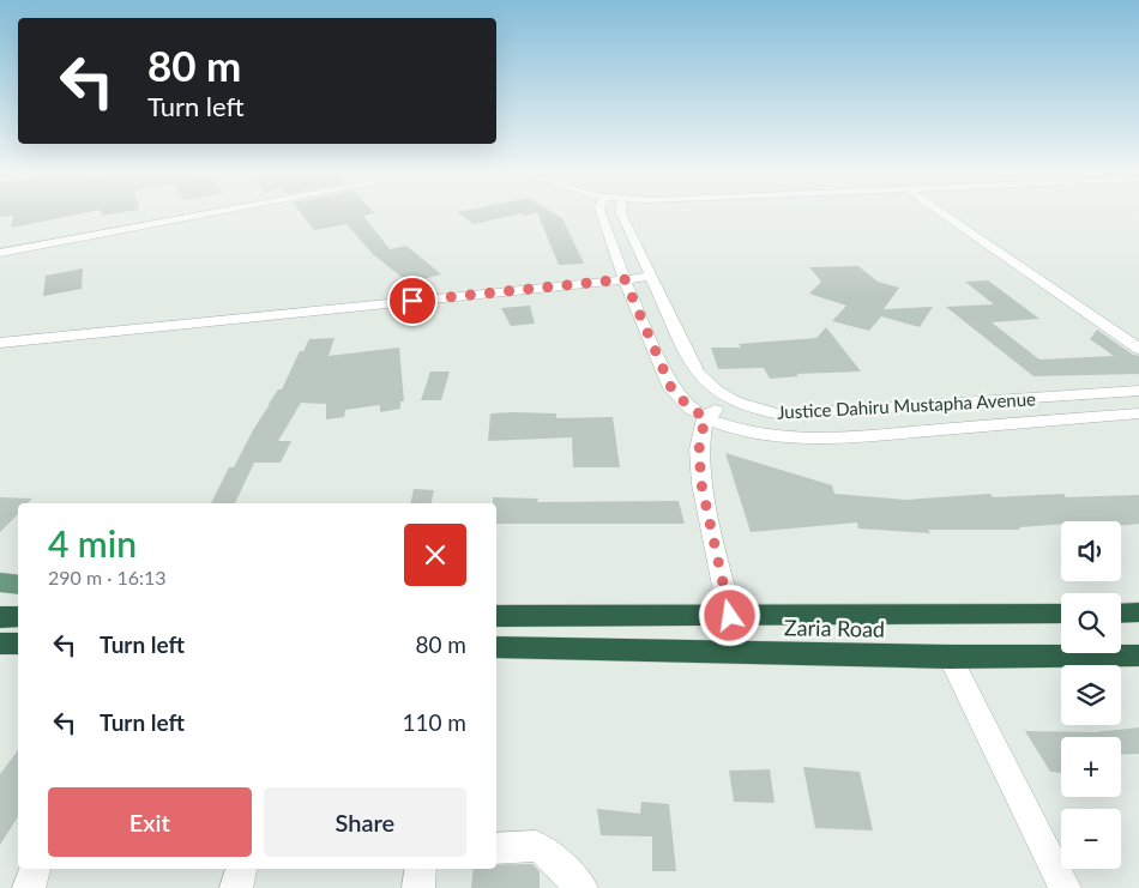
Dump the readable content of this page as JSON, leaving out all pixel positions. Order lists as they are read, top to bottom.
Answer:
{
  "streets": {
    "highway": ["Zaria Road"],
    "street": ["Justice Dahiru Mustapha Avenue"]
  },
  "page": {
    "turn": ["80 m", "Turn left"],
    "heading": ["4 min", "290 m · 16:13"],
    "map_buttons": ["+", "−"],
    "list": [
      {
        "name": "Turn left",
        "value": "80 m"
      },
      {
        "name": "Turn left",
        "value": "110 m"
      }
    ],
    "buttons": ["Exit", "Share"]
  }
}
